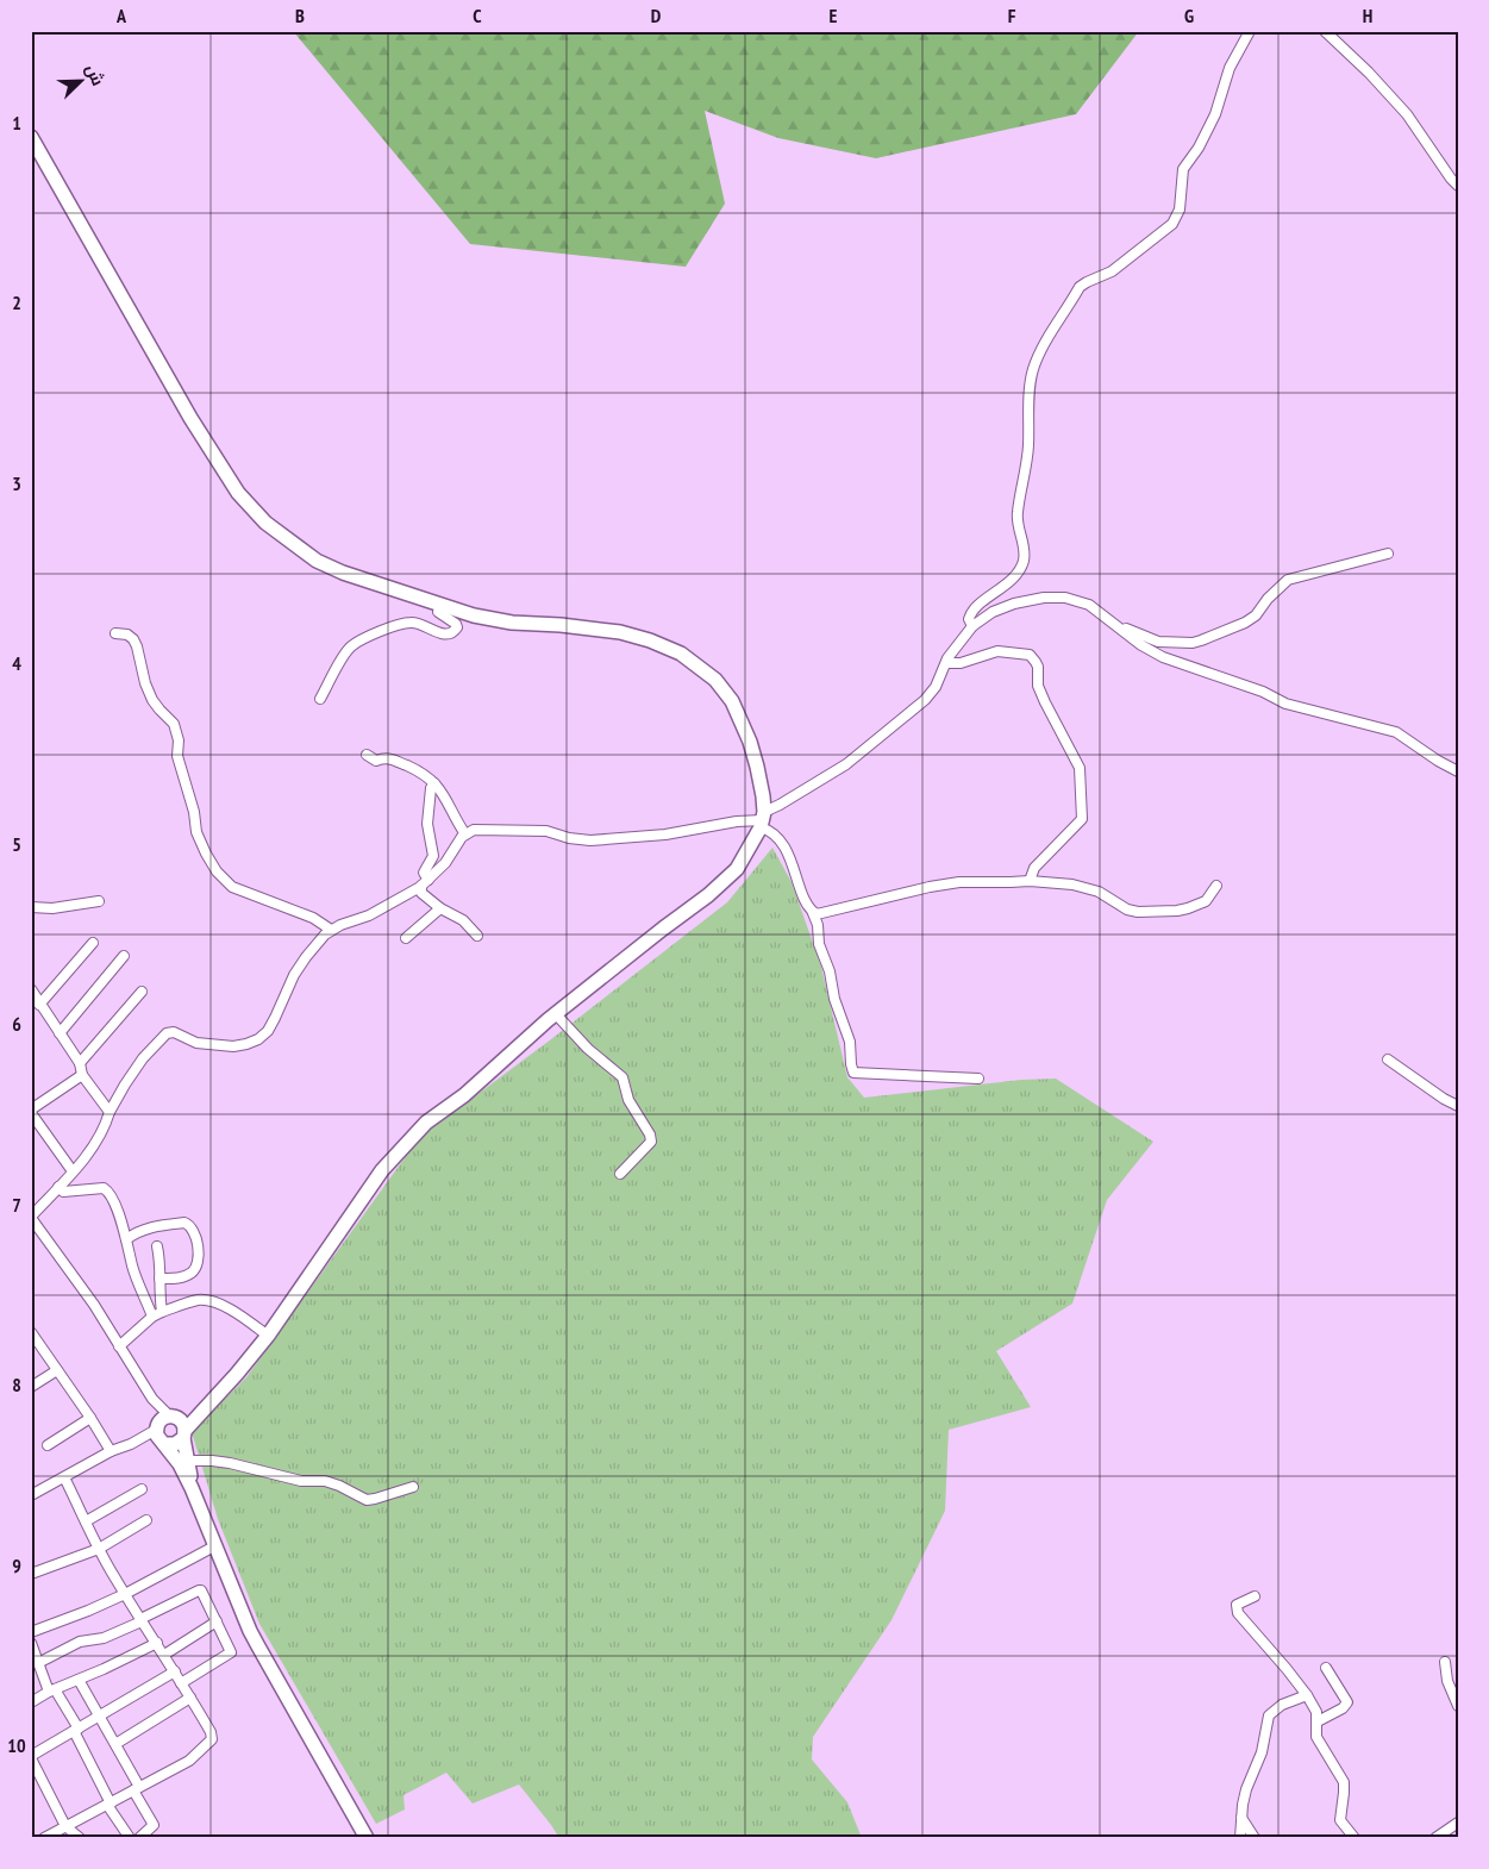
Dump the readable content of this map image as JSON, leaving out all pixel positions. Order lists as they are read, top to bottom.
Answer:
{
  "north": "top right",
  "grid": {
    "columns": [
      "A",
      "B",
      "C",
      "D",
      "E",
      "F",
      "G",
      "H"
    ],
    "rows": [
      "1",
      "2",
      "3",
      "4",
      "5",
      "6",
      "7",
      "8",
      "9",
      "10"
    ]
  }
}
